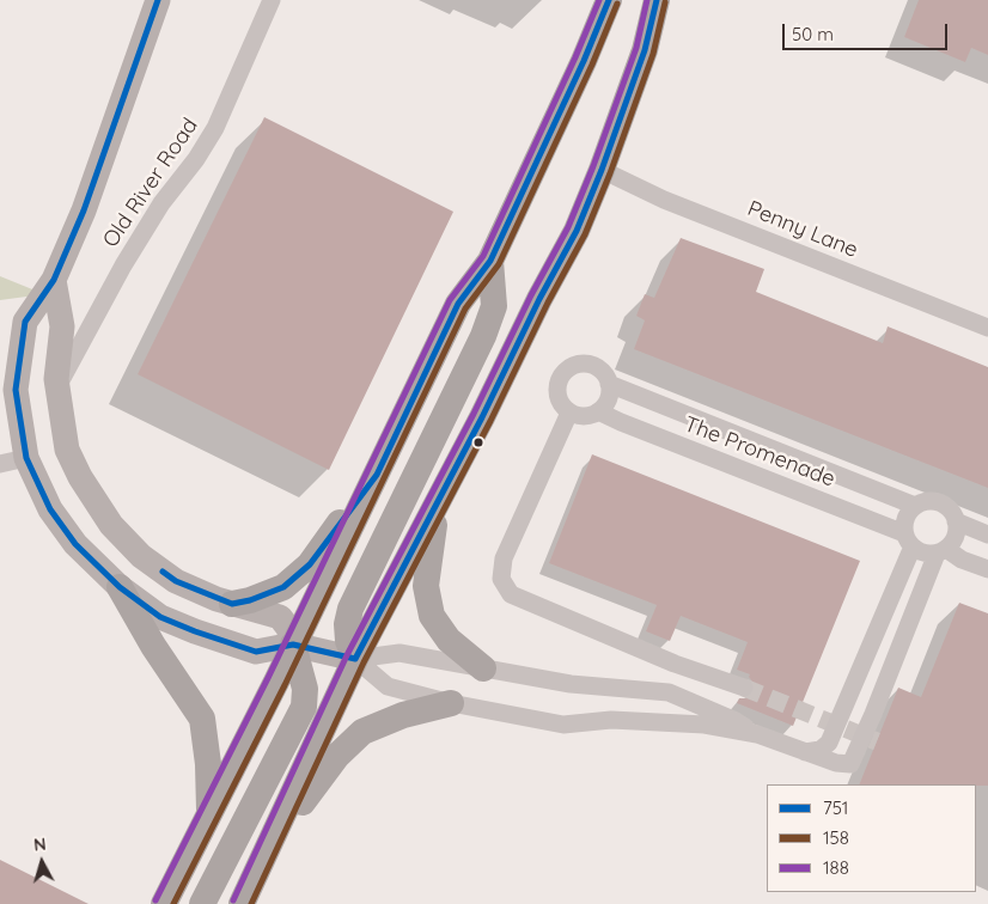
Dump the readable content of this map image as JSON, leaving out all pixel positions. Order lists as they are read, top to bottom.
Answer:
{
  "streets": {
    "street": ["Old River Road", "Penny Lane", "The Promenade"]
  },
  "lines": ["transit line 751", "transit line 188", "transit line 158"],
  "legend": ["751", "158", "188"],
  "scale_bar": "50 m",
  "north": "top"
}
